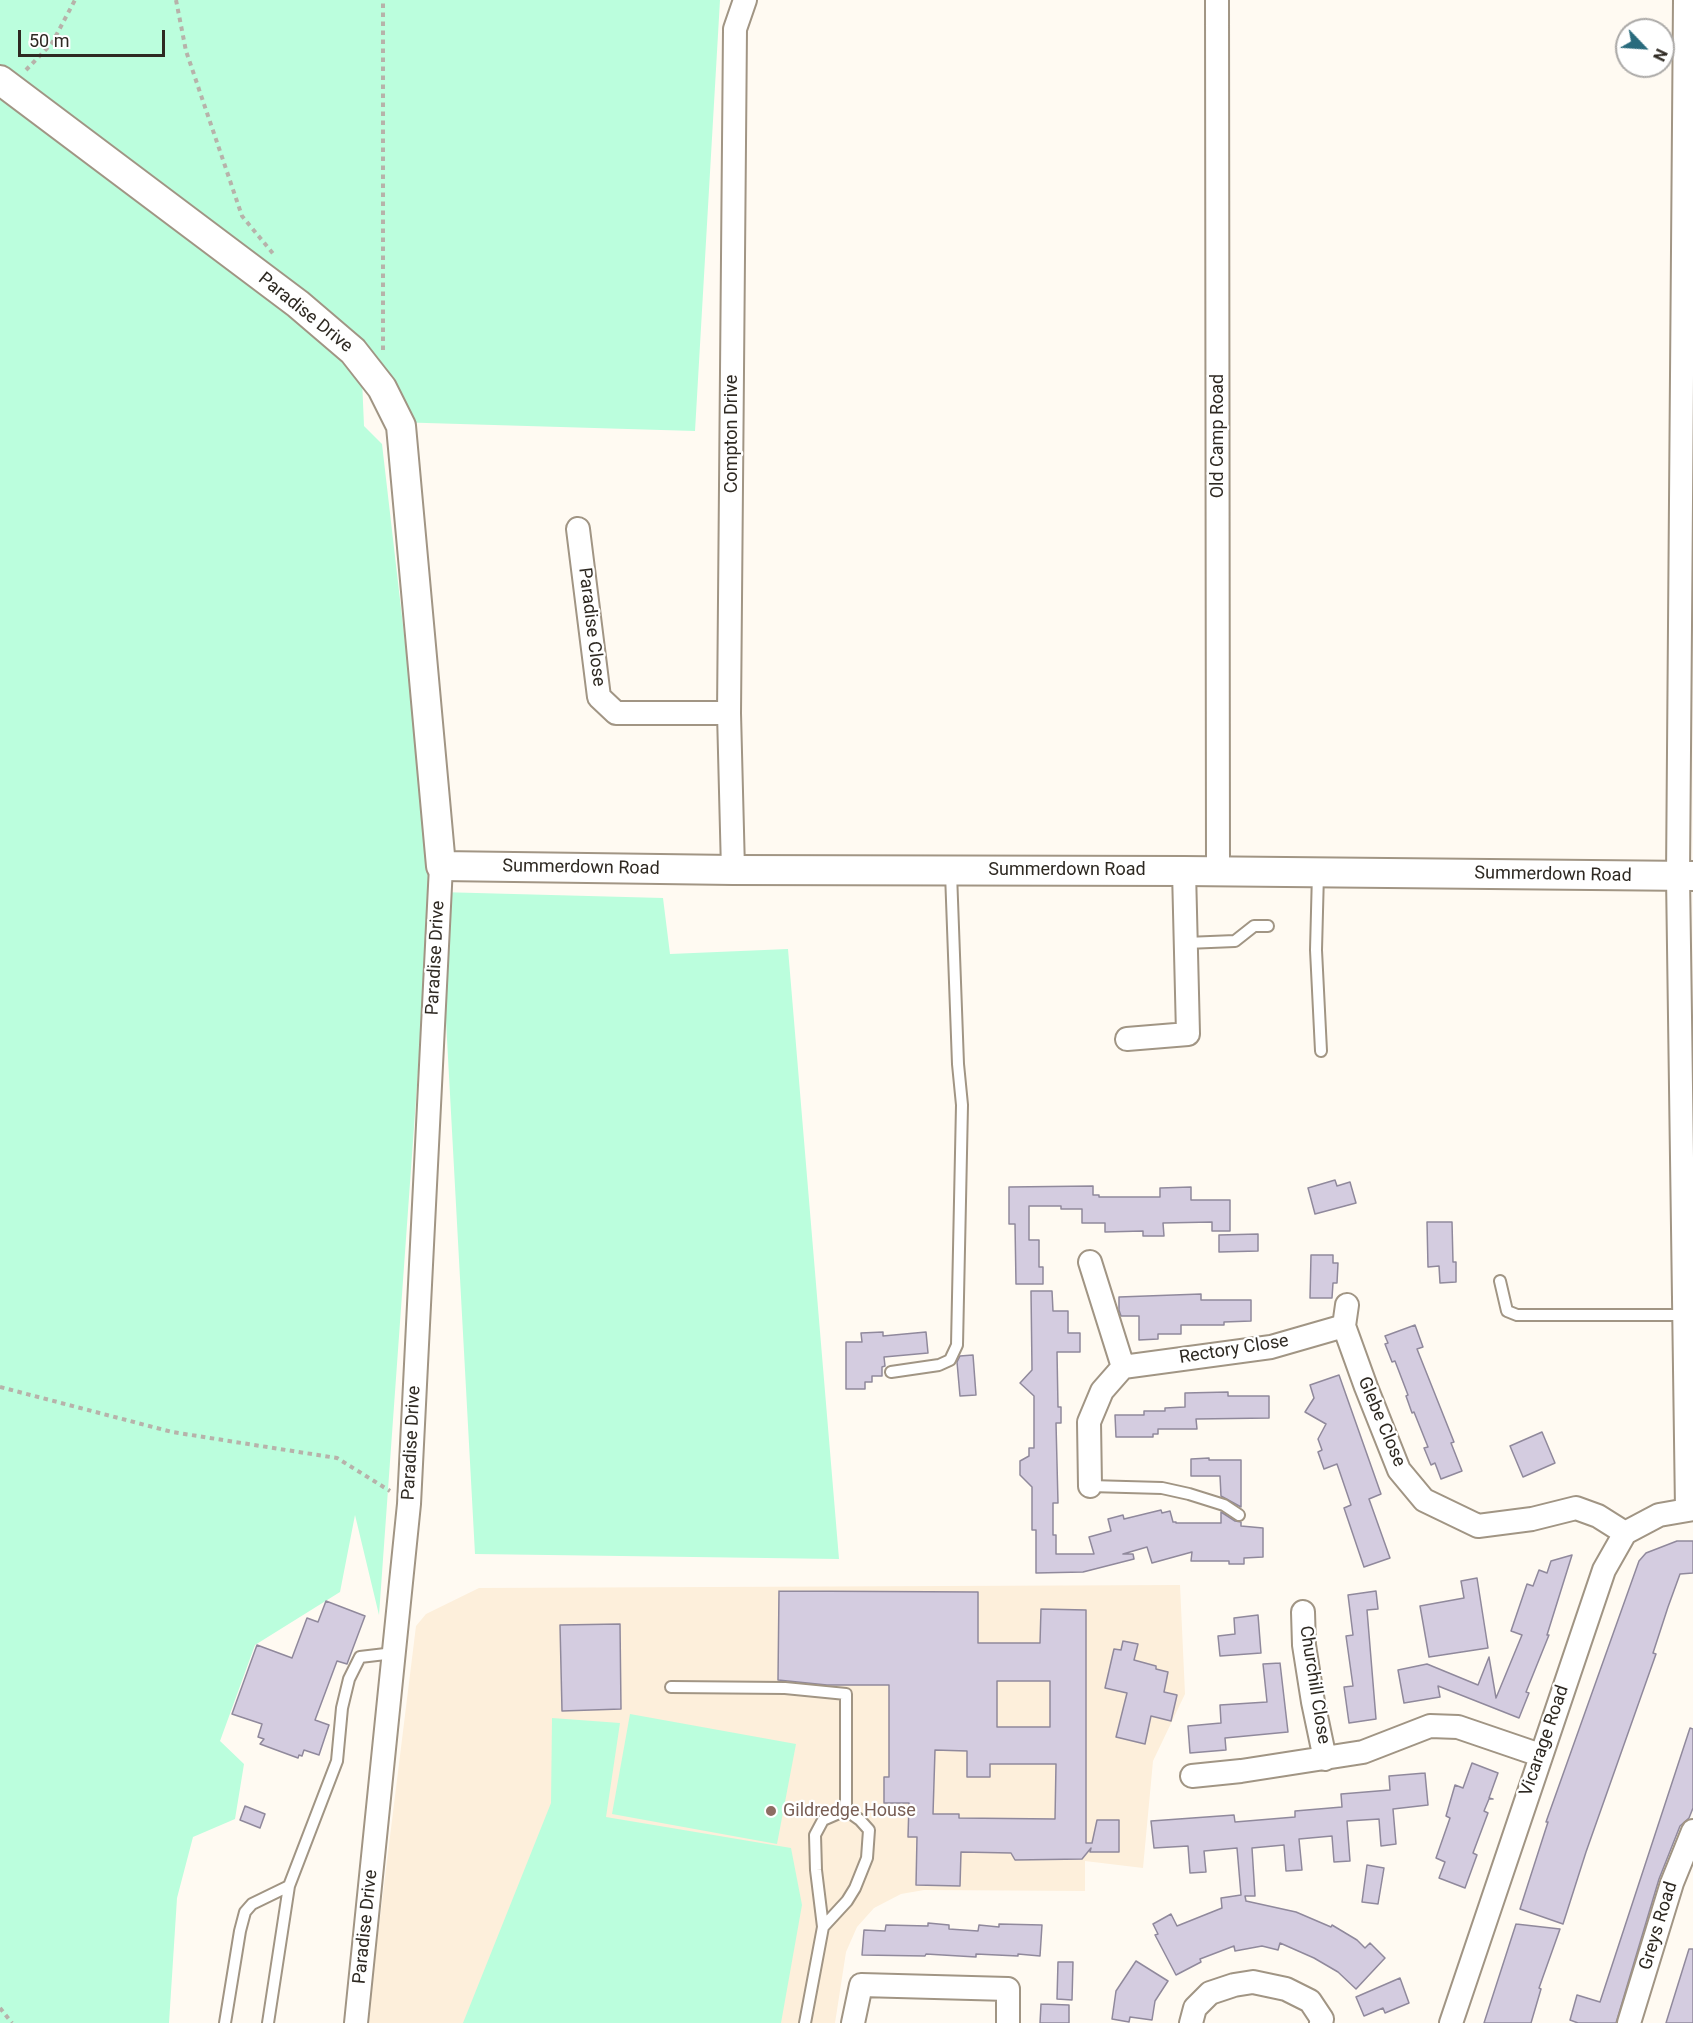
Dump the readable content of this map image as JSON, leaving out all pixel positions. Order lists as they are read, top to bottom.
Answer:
{
  "streets": {
    "street": [
      "Paradise Drive",
      "Compton Drive",
      "Old Camp Road",
      "Paradise Close",
      "Summerdown Road",
      "Rectory Close",
      "Glebe Close",
      "Churchill Close",
      "Vicarage Road",
      "Greys Road"
    ]
  },
  "crossings": [
    ["Paradise Drive", "Summerdown Road"],
    ["Compton Drive", "Paradise Close"],
    ["Compton Drive", "Summerdown Road"],
    ["Old Camp Road", "Summerdown Road"],
    ["Rectory Close", "Glebe Close"],
    ["Glebe Close", "Vicarage Road"],
    ["Churchill Close", "Vicarage Road"]
  ],
  "places": ["Gildredge House"],
  "scale_bar": "50 m",
  "north": "bottom right"
}
